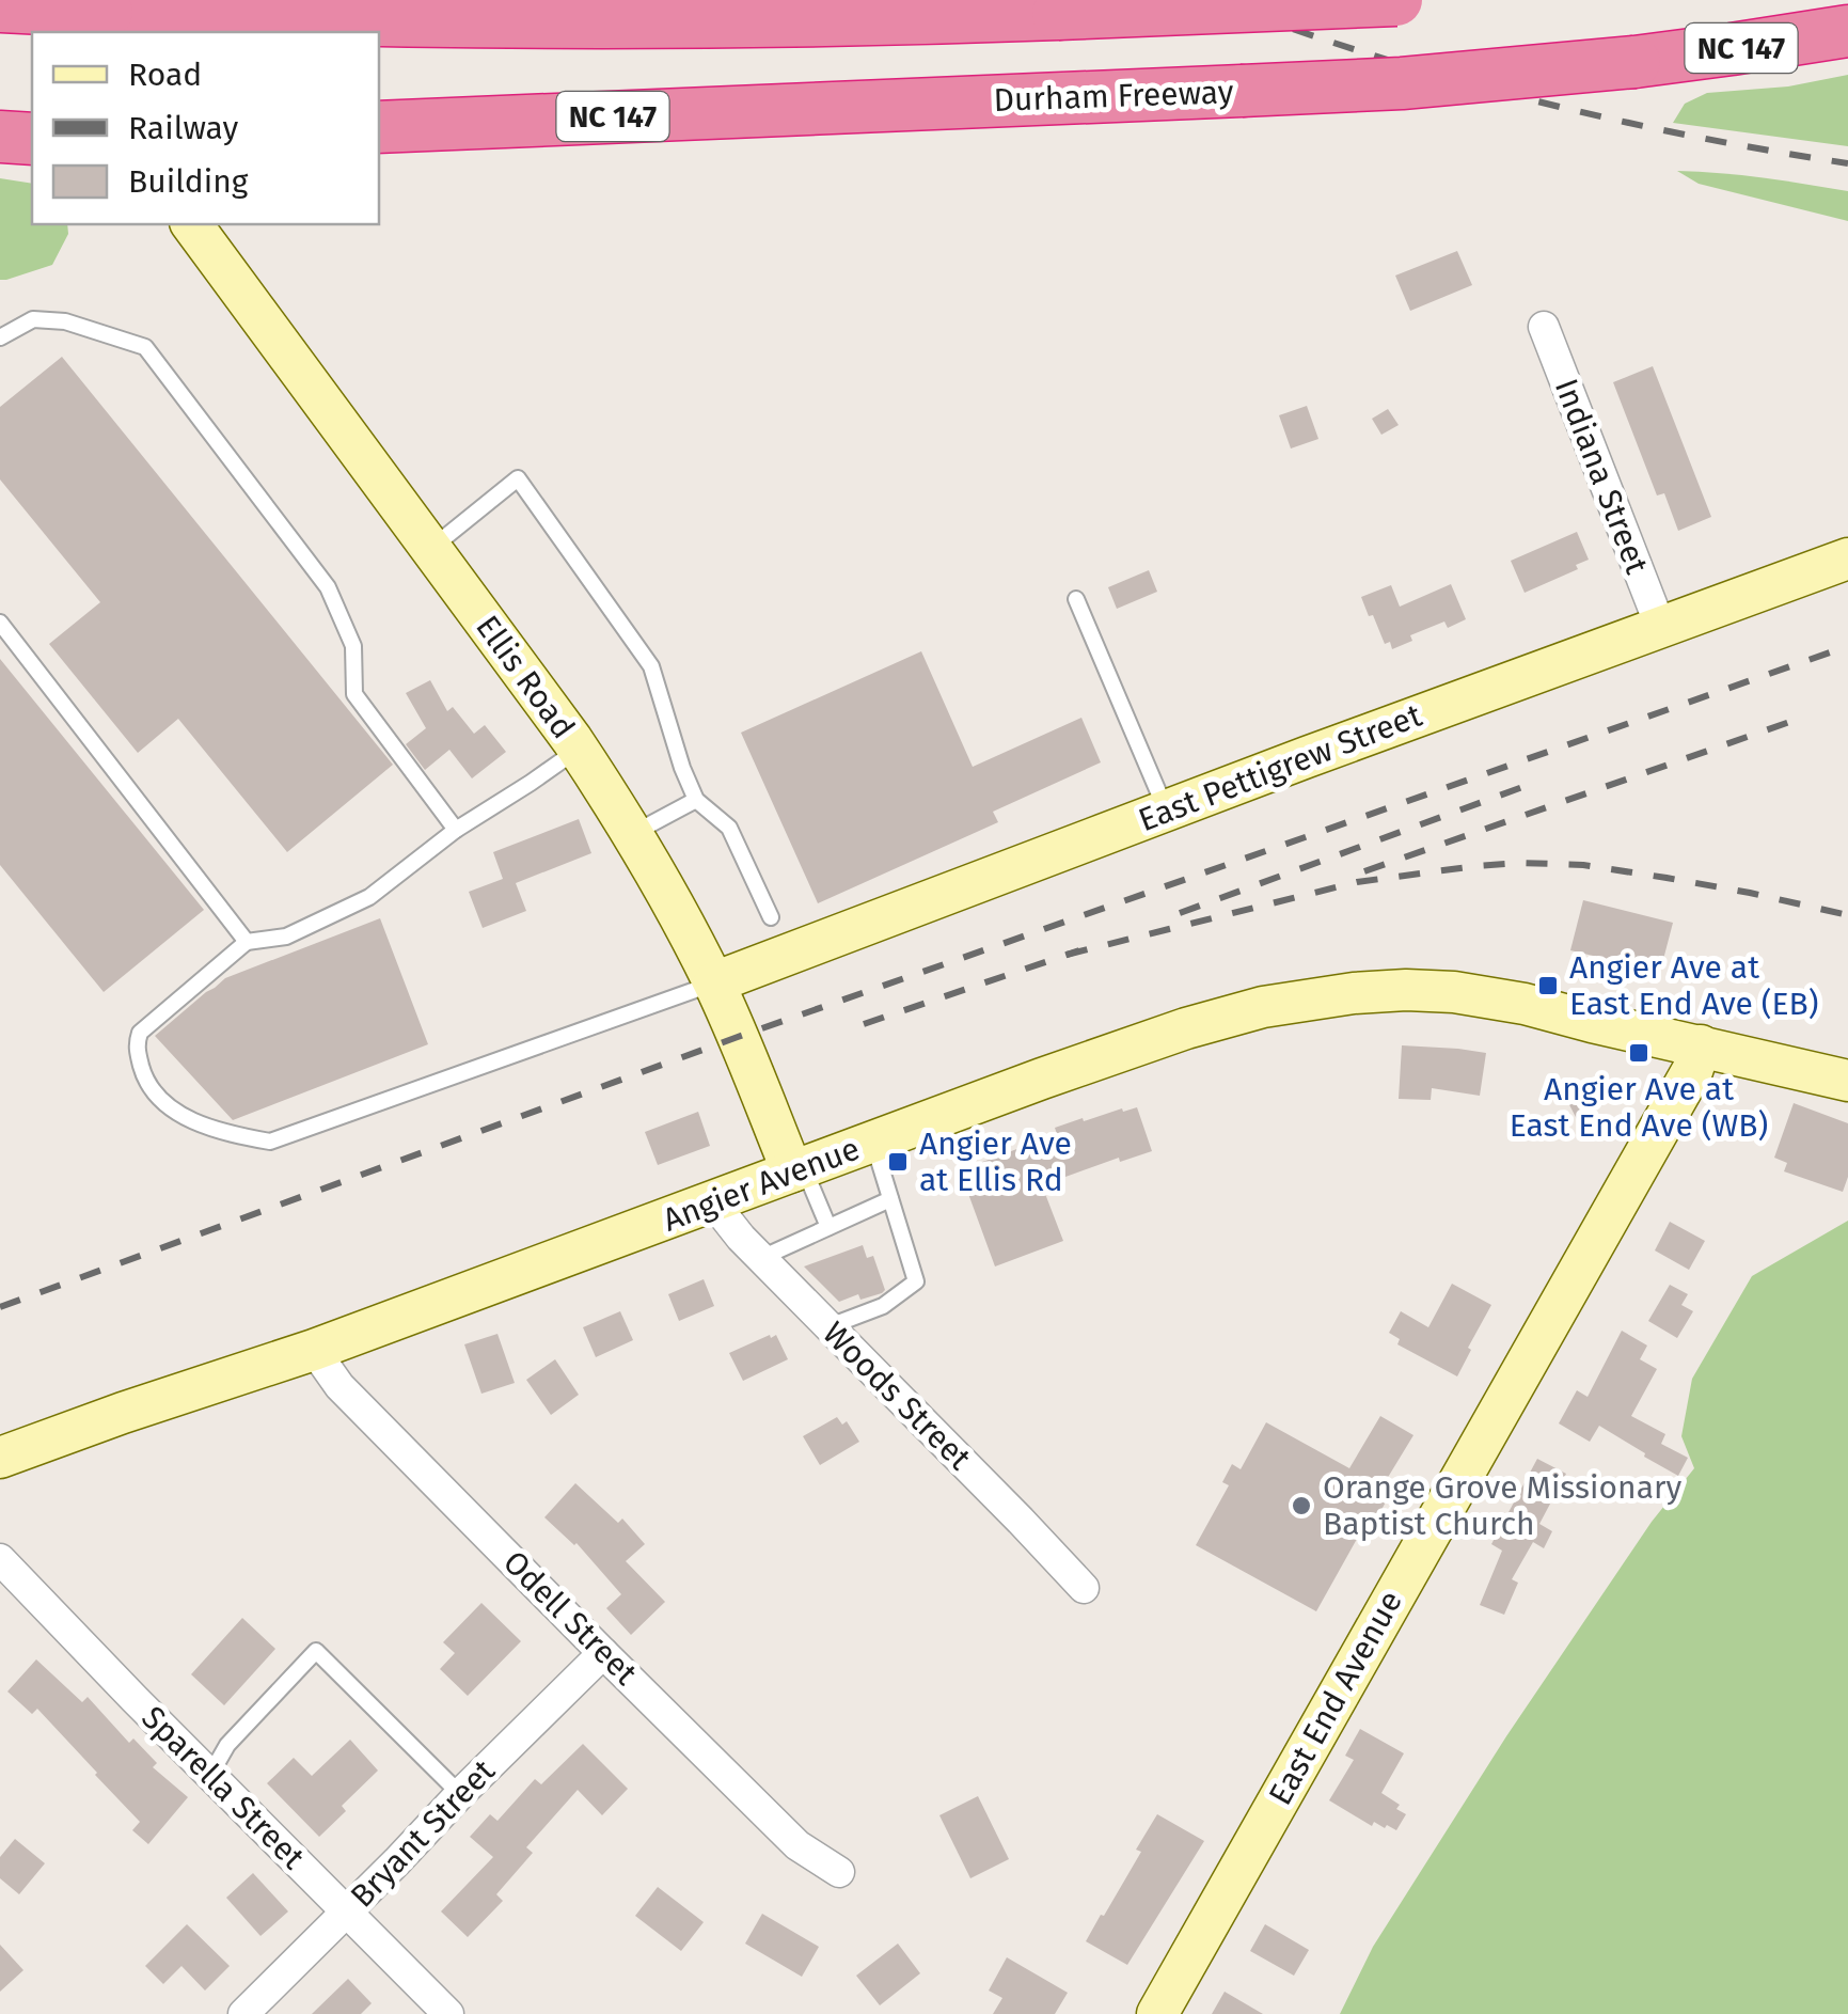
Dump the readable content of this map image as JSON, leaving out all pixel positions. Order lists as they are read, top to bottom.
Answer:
{
  "streets": {
    "highway": ["NC 147", "Durham Freeway"],
    "main road": [
      "Ellis Road",
      "East Pettigrew Street",
      "Angier Avenue",
      "East End Avenue"
    ],
    "street": [
      "Indiana Street",
      "Woods Street",
      "Odell Street",
      "Sparella Street",
      "Bryant Street"
    ]
  },
  "crossings": [
    ["Indiana Street", "East Pettigrew Street"],
    ["Ellis Road", "East Pettigrew Street"],
    ["Ellis Road", "Angier Avenue"],
    ["Angier Avenue", "Woods Street"],
    ["Angier Avenue", "Odell Street"],
    ["Angier Avenue", "East End Avenue"],
    ["Odell Street", "Bryant Street"],
    ["Sparella Street", "Bryant Street"]
  ],
  "places": {
    "transit": ["Angier Ave at East End Ave (EB)", "Angier Ave at East End Ave (WB)", "Angier Ave at Ellis Rd"],
    "other": ["Orange Grove Missionary Baptist Church"]
  },
  "legend": ["Road", "Railway", "Building"]
}
